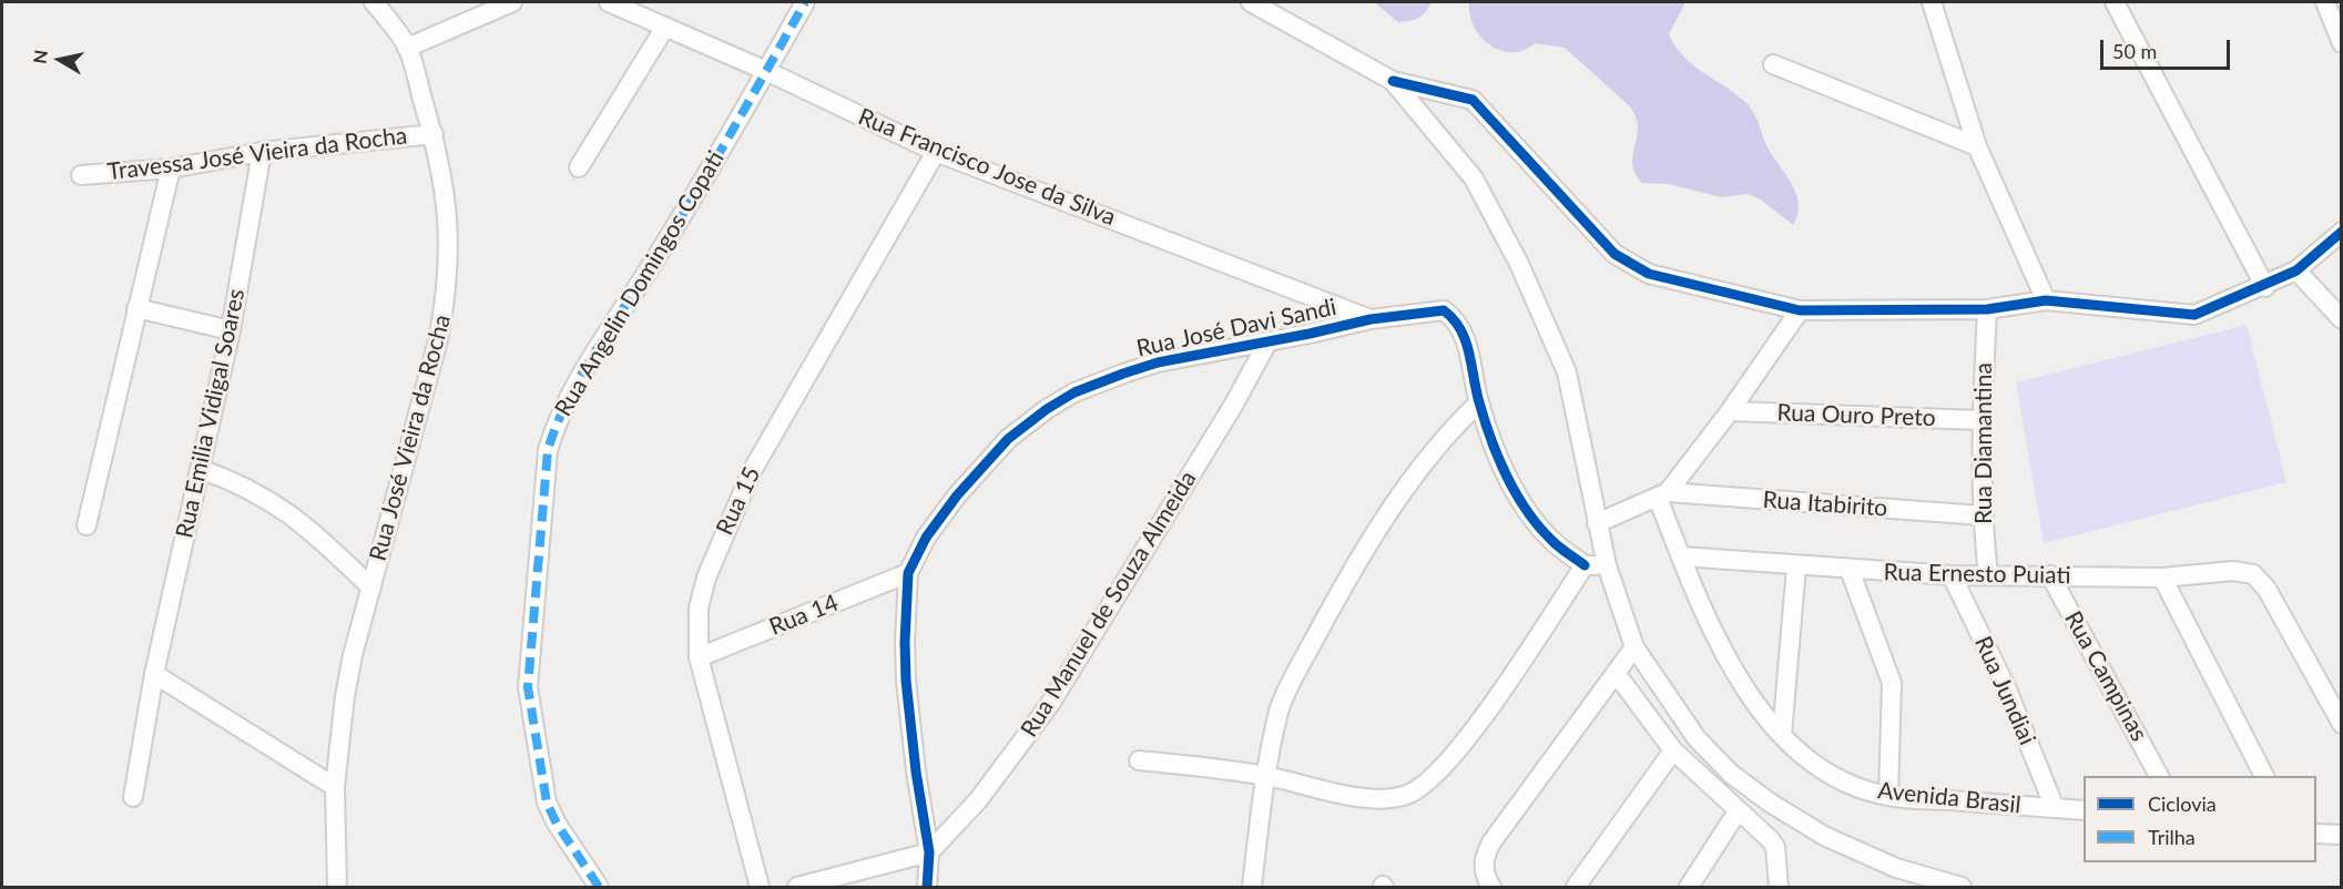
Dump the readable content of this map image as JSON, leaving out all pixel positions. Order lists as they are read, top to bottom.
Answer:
{
  "streets": {
    "street": [
      "Travessa José Vieira da Rocha",
      "Rua Francisco Jose da Silva",
      "Rua Angelin Domingos Copati",
      "Rua José Davi Sandi",
      "Rua Emilia Vidigal Soares",
      "Rua Ouro Preto",
      "Rua José Vieira da Rocha",
      "Rua Diamantina",
      "Rua 15",
      "Rua Itabirito",
      "Rua Ernesto Puiati",
      "Rua Manuel de Souza Almeida",
      "Rua 14",
      "Rua Campinas",
      "Rua Jundiai",
      "Avenida Brasil"
    ]
  },
  "crossings": [
    ["Travessa José Vieira da Rocha", "Rua Emilia Vidigal Soares"],
    ["Travessa José Vieira da Rocha", "Rua José Vieira da Rocha"],
    ["Rua Francisco Jose da Silva", "Rua Angelin Domingos Copati"],
    ["Rua Francisco Jose da Silva", "Rua José Davi Sandi"],
    ["Rua Francisco Jose da Silva", "Rua 15"],
    ["Rua José Davi Sandi", "Rua Manuel de Souza Almeida"],
    ["Rua José Davi Sandi", "Rua 14"],
    ["Rua Ouro Preto", "Rua Diamantina"],
    ["Rua Diamantina", "Rua Itabirito"],
    ["Rua Diamantina", "Rua Ernesto Puiati"],
    ["Rua 15", "Rua 14"],
    ["Rua Itabirito", "Avenida Brasil"],
    ["Rua Ernesto Puiati", "Rua Campinas"],
    ["Rua Ernesto Puiati", "Rua Jundiai"],
    ["Rua Ernesto Puiati", "Avenida Brasil"],
    ["Rua Jundiai", "Avenida Brasil"]
  ],
  "legend": ["Ciclovia", "Trilha"],
  "scale_bar": "50 m",
  "north": "left"
}
